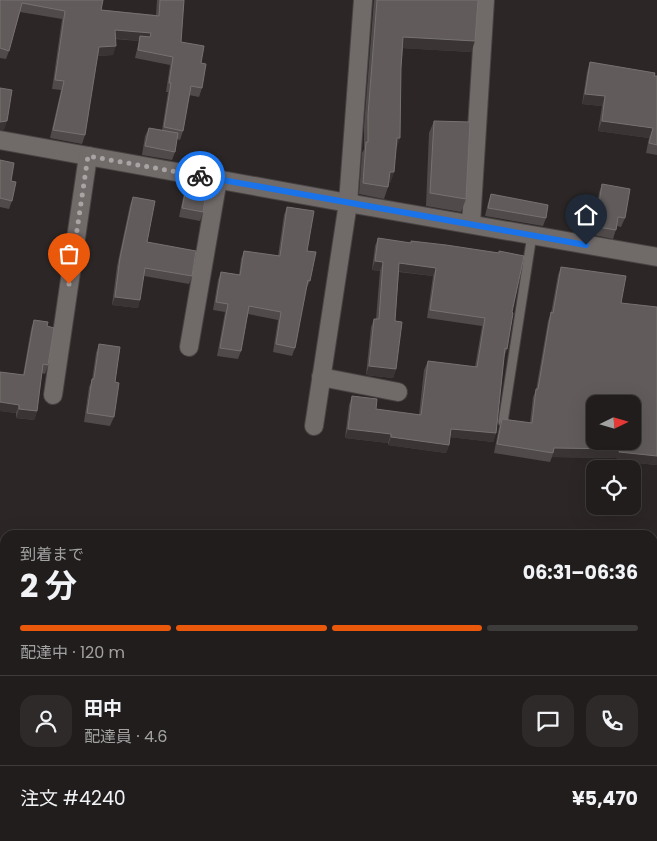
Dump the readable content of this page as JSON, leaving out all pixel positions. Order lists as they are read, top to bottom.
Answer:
{
  "north": "right",
  "page": {
    "heading": ["2 分", "到着まで", "06:31–06:36"],
    "panel": [
      "田中",
      "配達員 · 4.6",
      "注文 #4240",
      "¥5,470"
    ],
    "bar": "配達中 · 120 m"
  }
}
